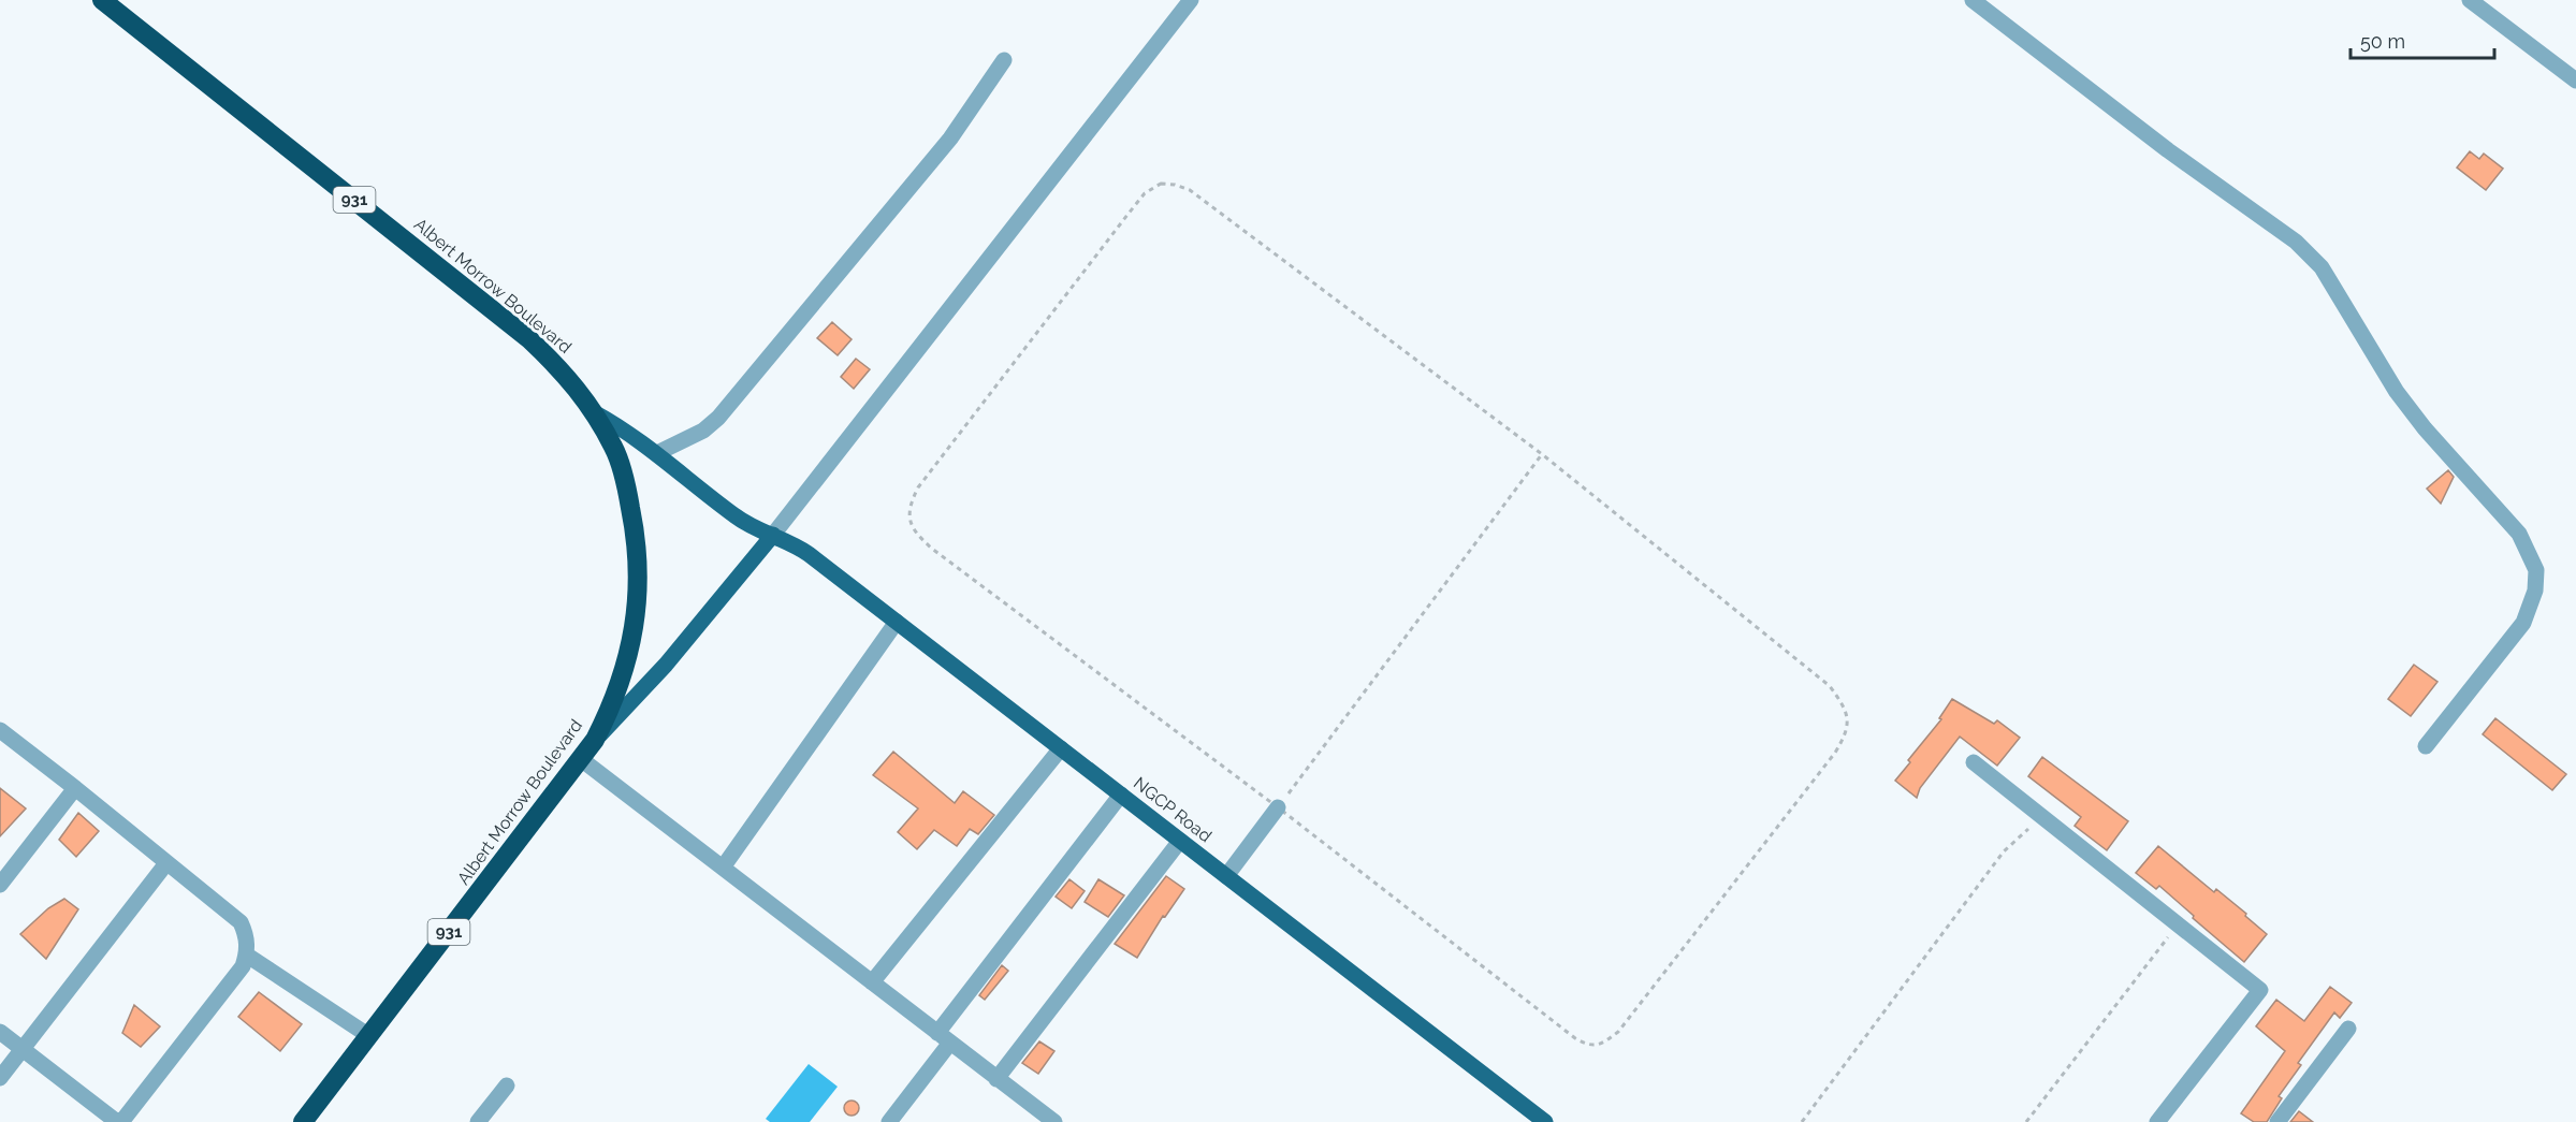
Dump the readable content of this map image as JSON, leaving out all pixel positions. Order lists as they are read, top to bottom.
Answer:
{
  "streets": {
    "highway": ["931", "Albert Morrow Boulevard"],
    "main road": ["NGCP Road"]
  },
  "crossings": [
    ["Albert Morrow Boulevard", "NGCP Road"]
  ],
  "scale_bar": "50 m"
}
